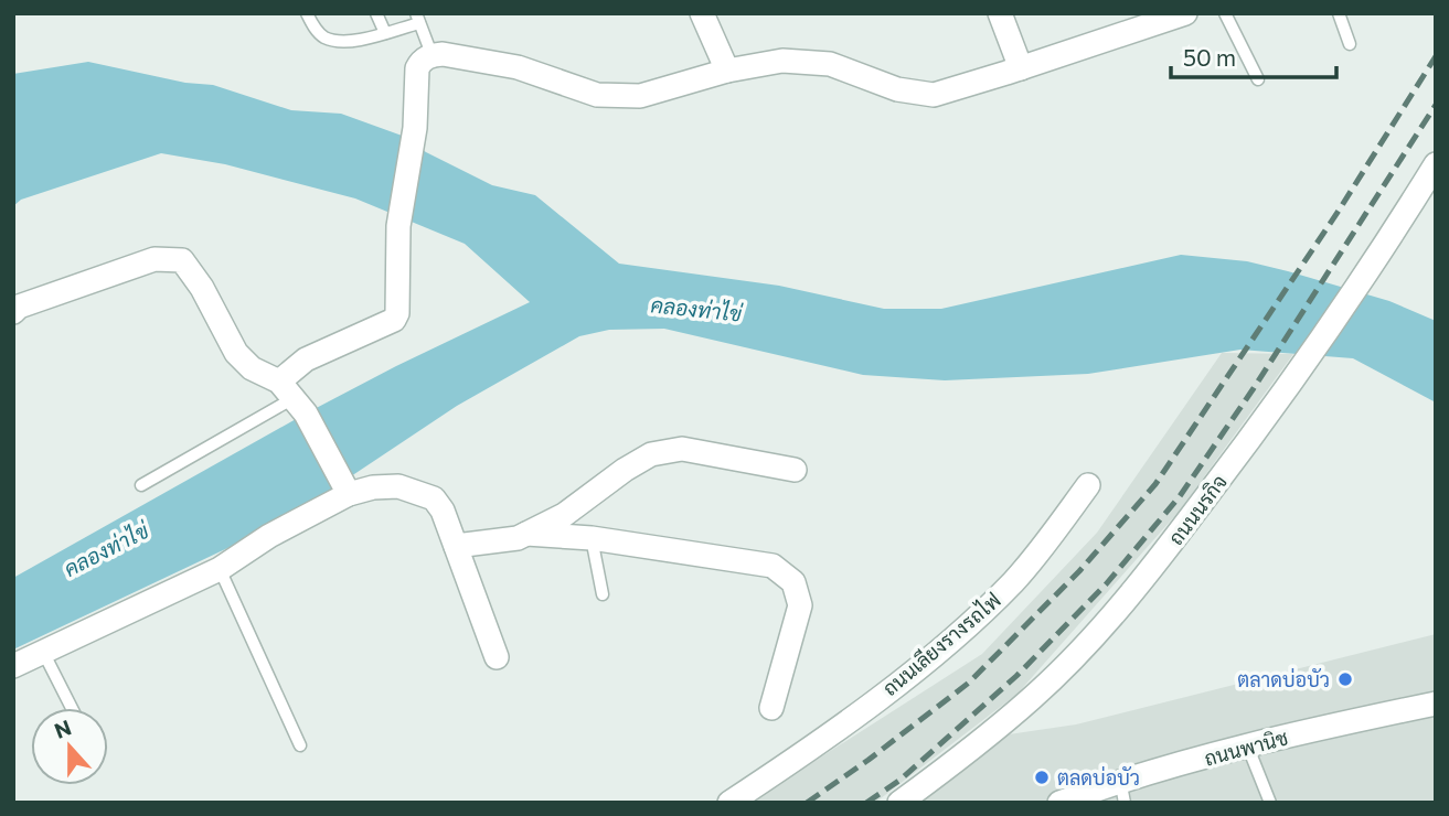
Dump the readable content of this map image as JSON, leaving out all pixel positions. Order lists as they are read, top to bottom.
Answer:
{
  "streets": {
    "street": ["ถนนนรกิจ", "ถนนเลียงรางรถไฟ", "ถนนพานิช"]
  },
  "water": ["คลองท่าไข่"],
  "places": ["ตลาดบ่อบัว", "ตลดบ่อบัว"],
  "scale_bar": "50 m",
  "north": "top"
}
